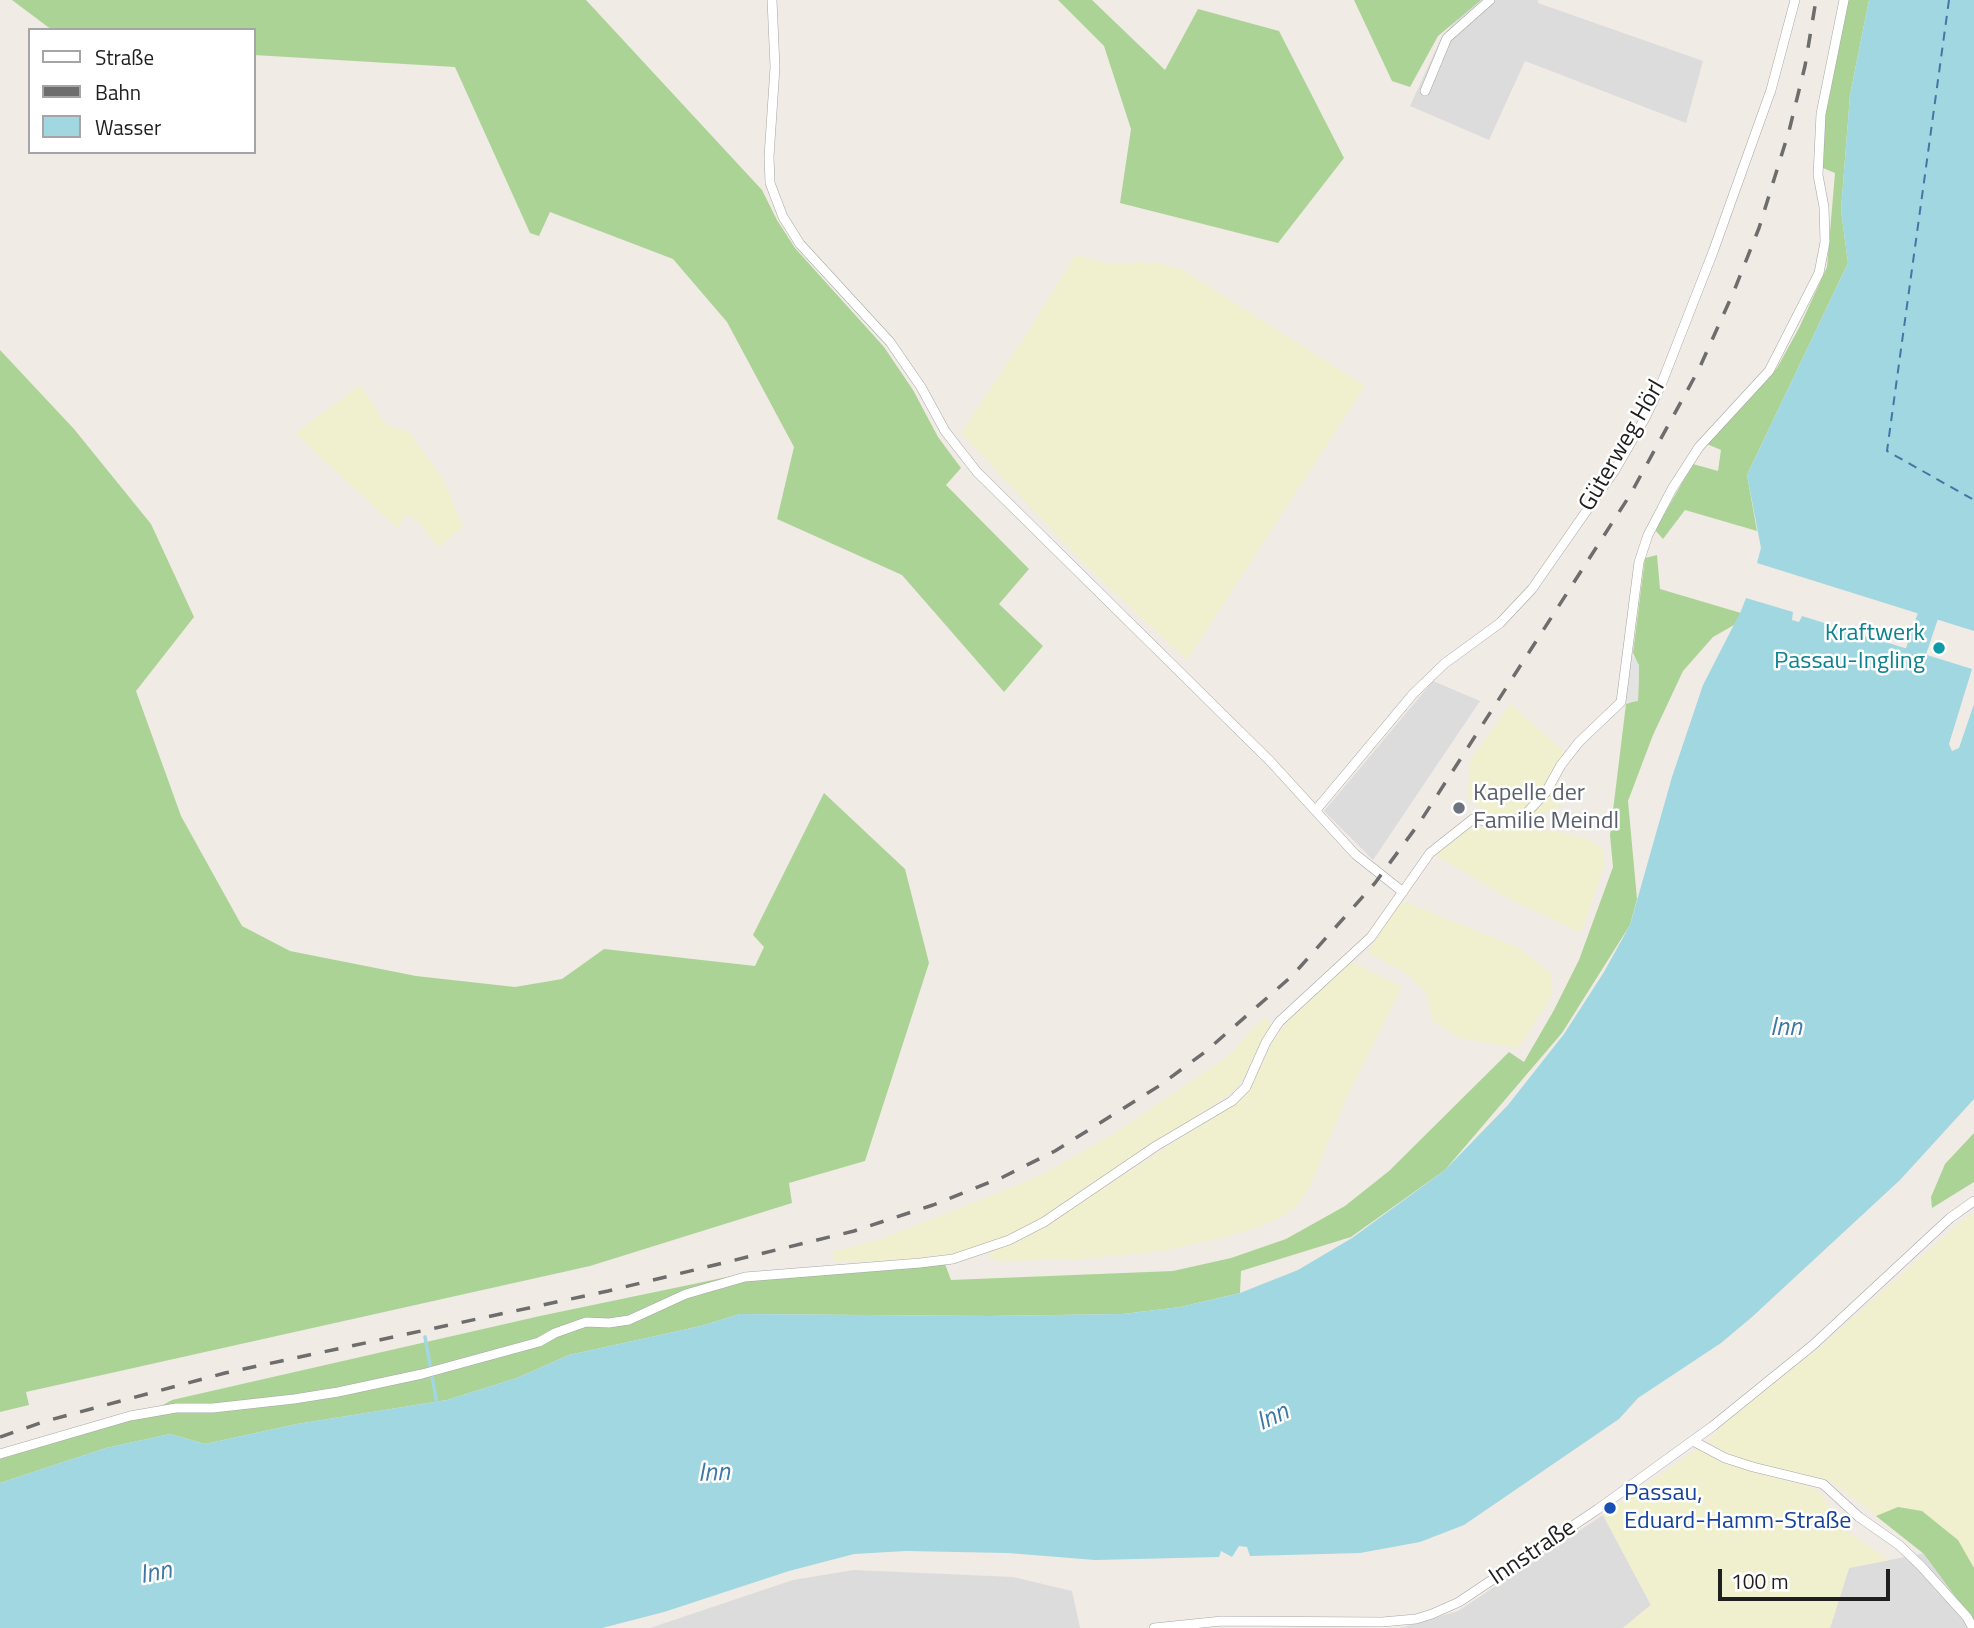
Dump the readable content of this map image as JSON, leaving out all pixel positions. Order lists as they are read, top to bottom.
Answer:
{
  "streets": {
    "street": ["Güterweg Hörl", "Innstraße"]
  },
  "water": ["Inn"],
  "places": ["Kraftwerk Passau-Ingling", "Kapelle der Familie Meindl", "Passau, Eduard-Hamm-Straße"],
  "legend": ["Straße", "Bahn", "Wasser"],
  "scale_bar": "100 m"
}
